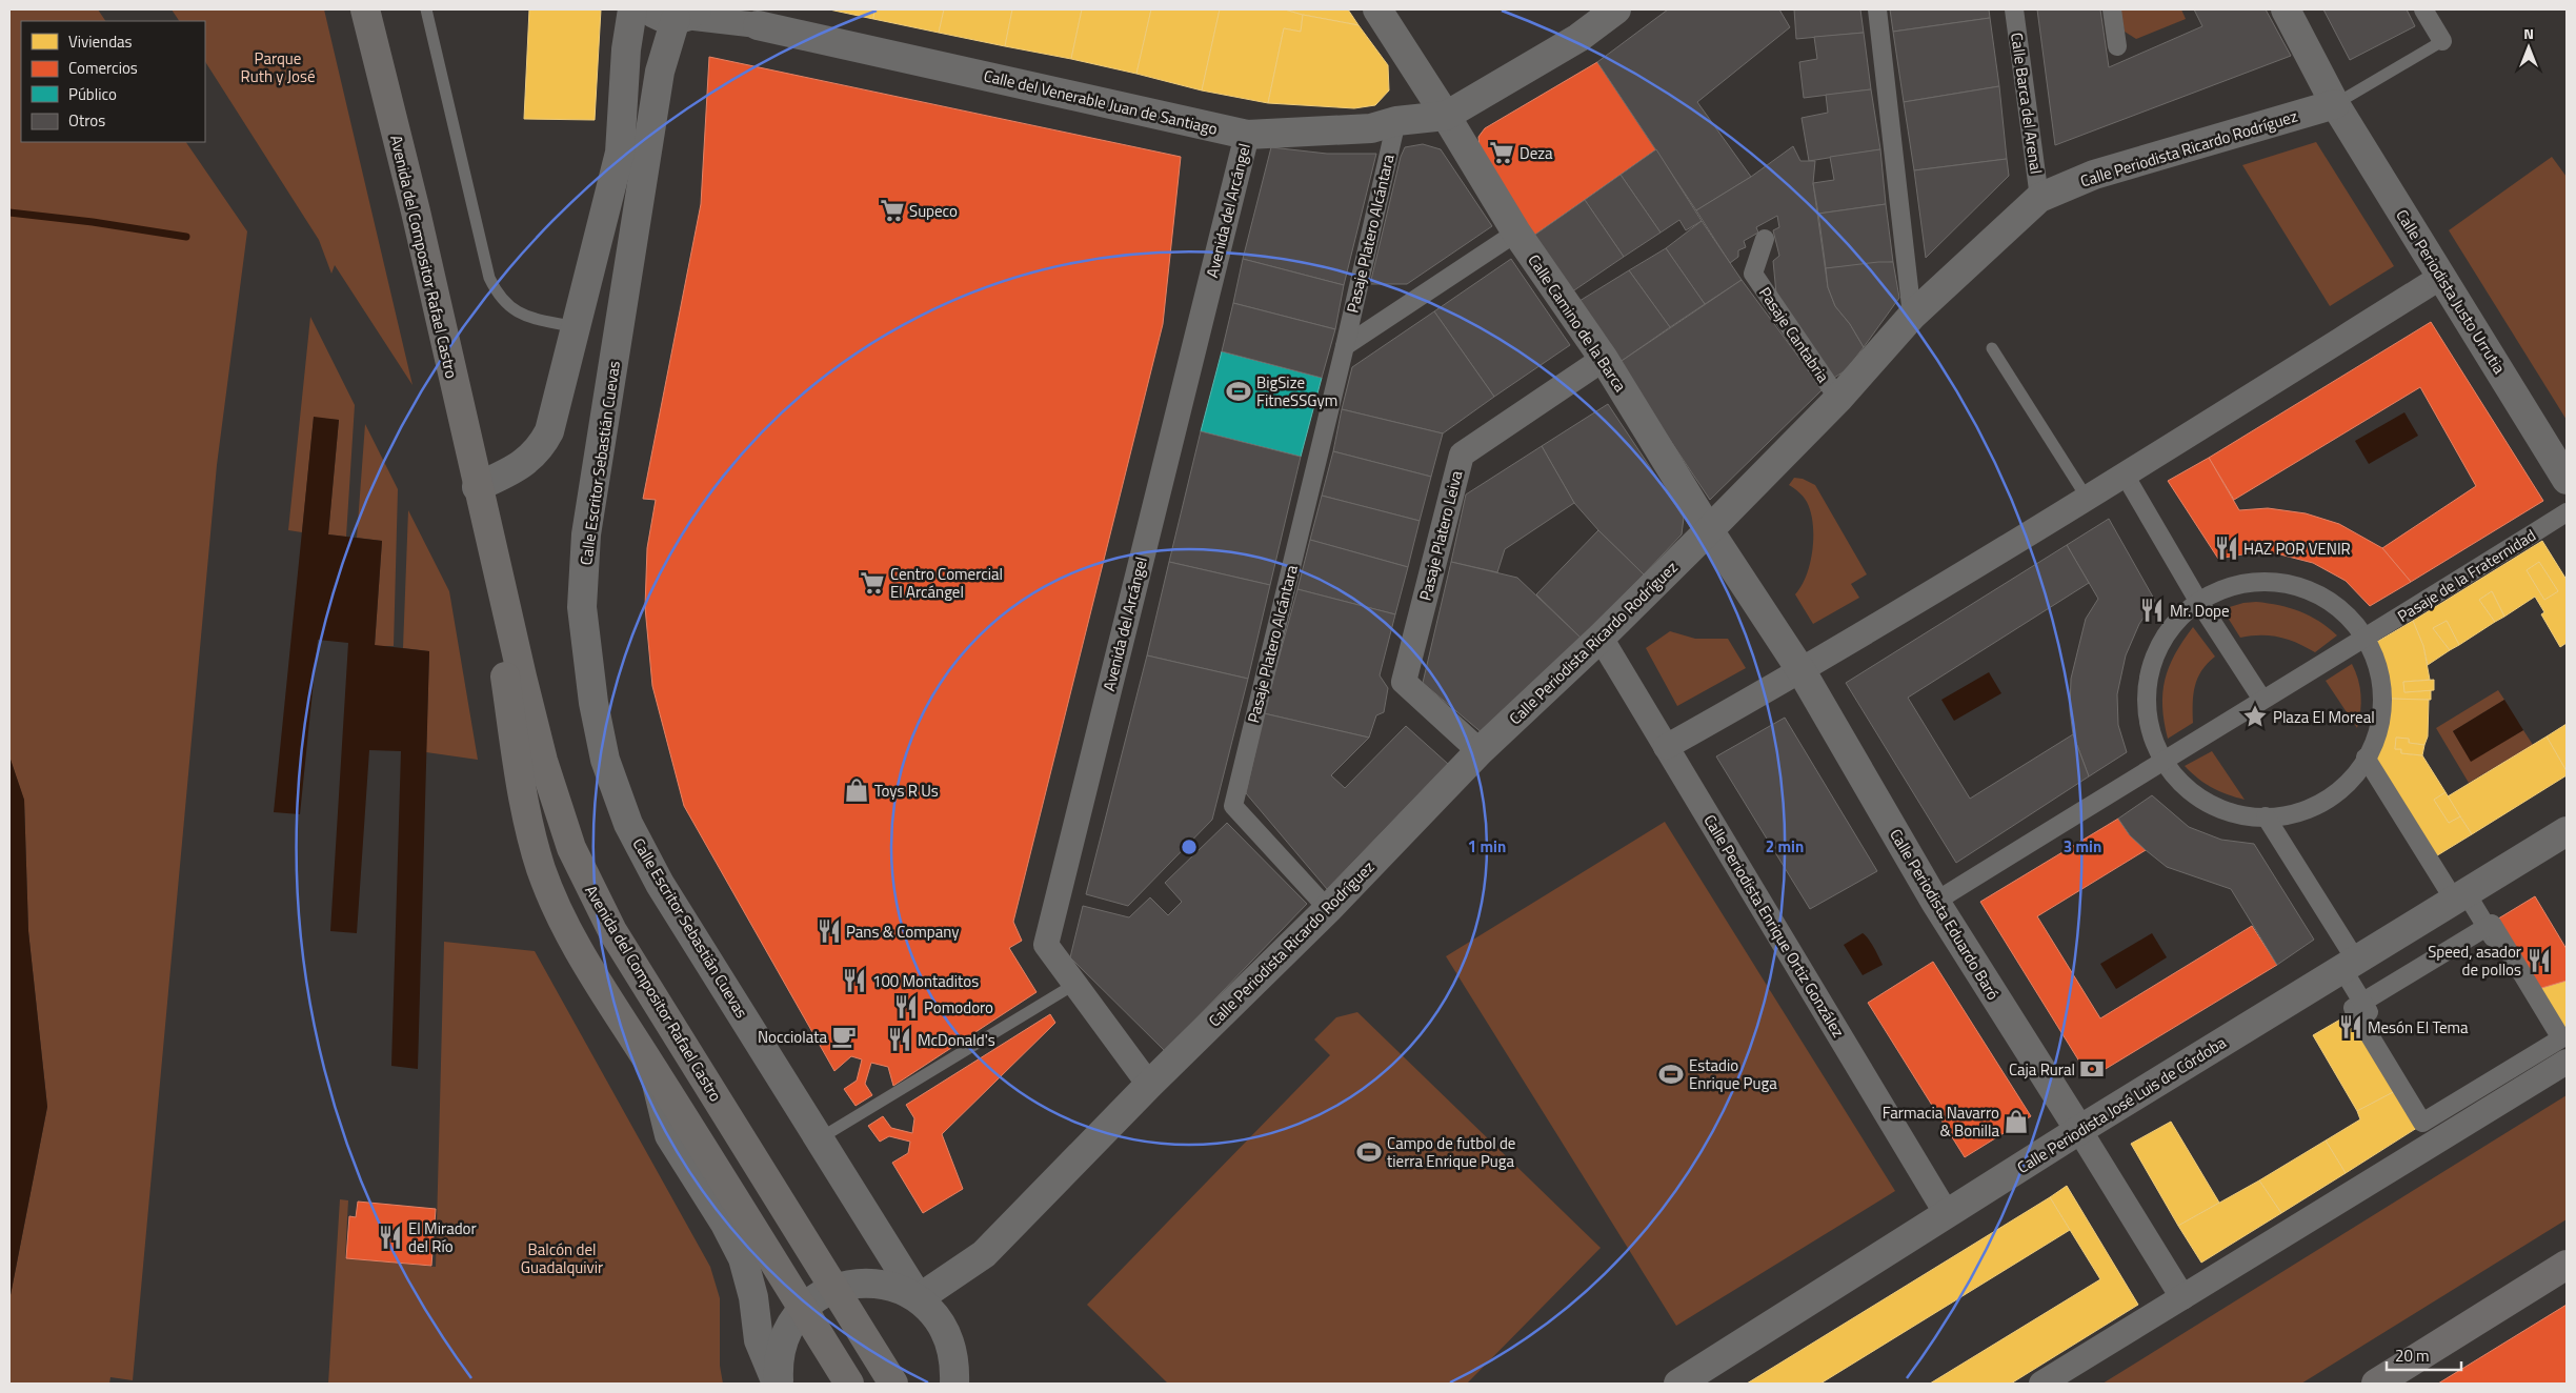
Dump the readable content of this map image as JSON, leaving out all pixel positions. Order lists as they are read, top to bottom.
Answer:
{
  "streets": {
    "main road": ["Avenida del Compositor Rafael Castro"],
    "street": [
      "Calle del Venerable Juan de Santiago",
      "Calle Barca del Arenal",
      "Calle Periodista Ricardo Rodríguez",
      "Avenida del Arcángel",
      "Pasaje Platero Alcántara",
      "Calle Periodista Justo Urrutia",
      "Calle Camino de la Barca",
      "Pasaje Cantabria",
      "Calle Escritor Sebastián Cuevas",
      "Pasaje Platero Leiva",
      "Pasaje de la Fraternidad",
      "Calle Periodista Eduardo Baró",
      "Calle Periodista Enrique Ortiz González",
      "Calle Periodista José Luis de Córdoba"
    ]
  },
  "crossings": [
    ["Calle del Venerable Juan de Santiago", "Avenida del Arcángel"],
    ["Calle del Venerable Juan de Santiago", "Pasaje Platero Alcántara"],
    ["Calle del Venerable Juan de Santiago", "Calle Camino de la Barca"],
    ["Calle del Venerable Juan de Santiago", "Calle Escritor Sebastián Cuevas"],
    ["Calle Barca del Arenal", "Calle Periodista Ricardo Rodríguez"],
    ["Calle Periodista Ricardo Rodríguez", "Avenida del Arcángel"],
    ["Calle Periodista Ricardo Rodríguez", "Pasaje Platero Alcántara"],
    ["Calle Periodista Ricardo Rodríguez", "Calle Periodista Justo Urrutia"],
    ["Calle Periodista Ricardo Rodríguez", "Calle Camino de la Barca"],
    ["Calle Periodista Ricardo Rodríguez", "Pasaje Cantabria"],
    ["Calle Periodista Ricardo Rodríguez", "Calle Escritor Sebastián Cuevas"],
    ["Calle Periodista Ricardo Rodríguez", "Pasaje Platero Leiva"],
    ["Calle Periodista Ricardo Rodríguez", "Calle Periodista Eduardo Baró"],
    ["Calle Periodista Ricardo Rodríguez", "Calle Periodista Enrique Ortiz González"],
    ["Pasaje Platero Alcántara", "Calle Camino de la Barca"],
    ["Calle Camino de la Barca", "Pasaje Platero Leiva"],
    ["Calle Camino de la Barca", "Calle Periodista Eduardo Baró"],
    ["Calle Periodista Eduardo Baró", "Calle Periodista José Luis de Córdoba"],
    ["Calle Periodista Enrique Ortiz González", "Calle Periodista José Luis de Córdoba"]
  ],
  "parks": ["Parque Ruth y José", "Balcón del Guadalquivir"],
  "places": {
    "supermarket": ["Deza", "Supeco", "Centro Comercial El Arcángel"],
    "sports": ["BigSize FitneSSGym", "Estadio Enrique Puga", "Campo de futbol de tierra Enrique Puga"],
    "restaurant": [
      "HAZ POR VENIR",
      "Mr. Dope",
      "Pans & Company",
      "Speed, asador de pollos",
      "100 Montaditos",
      "Pomodoro",
      "Mesón El Tema",
      "McDonald's",
      "El Mirador del Río"
    ],
    "place": ["Plaza El Moreal"],
    "shop": ["Toys R Us", "Farmacia Navarro & Bonilla"],
    "cafe": ["Nocciolata"],
    "bank": ["Caja Rural"]
  },
  "legend": [
    "Viviendas",
    "Comercios",
    "Público",
    "Otros"
  ],
  "scale_bar": "20 m",
  "north": "top",
  "rings": ["1 min", "2 min", "3 min"]
}
